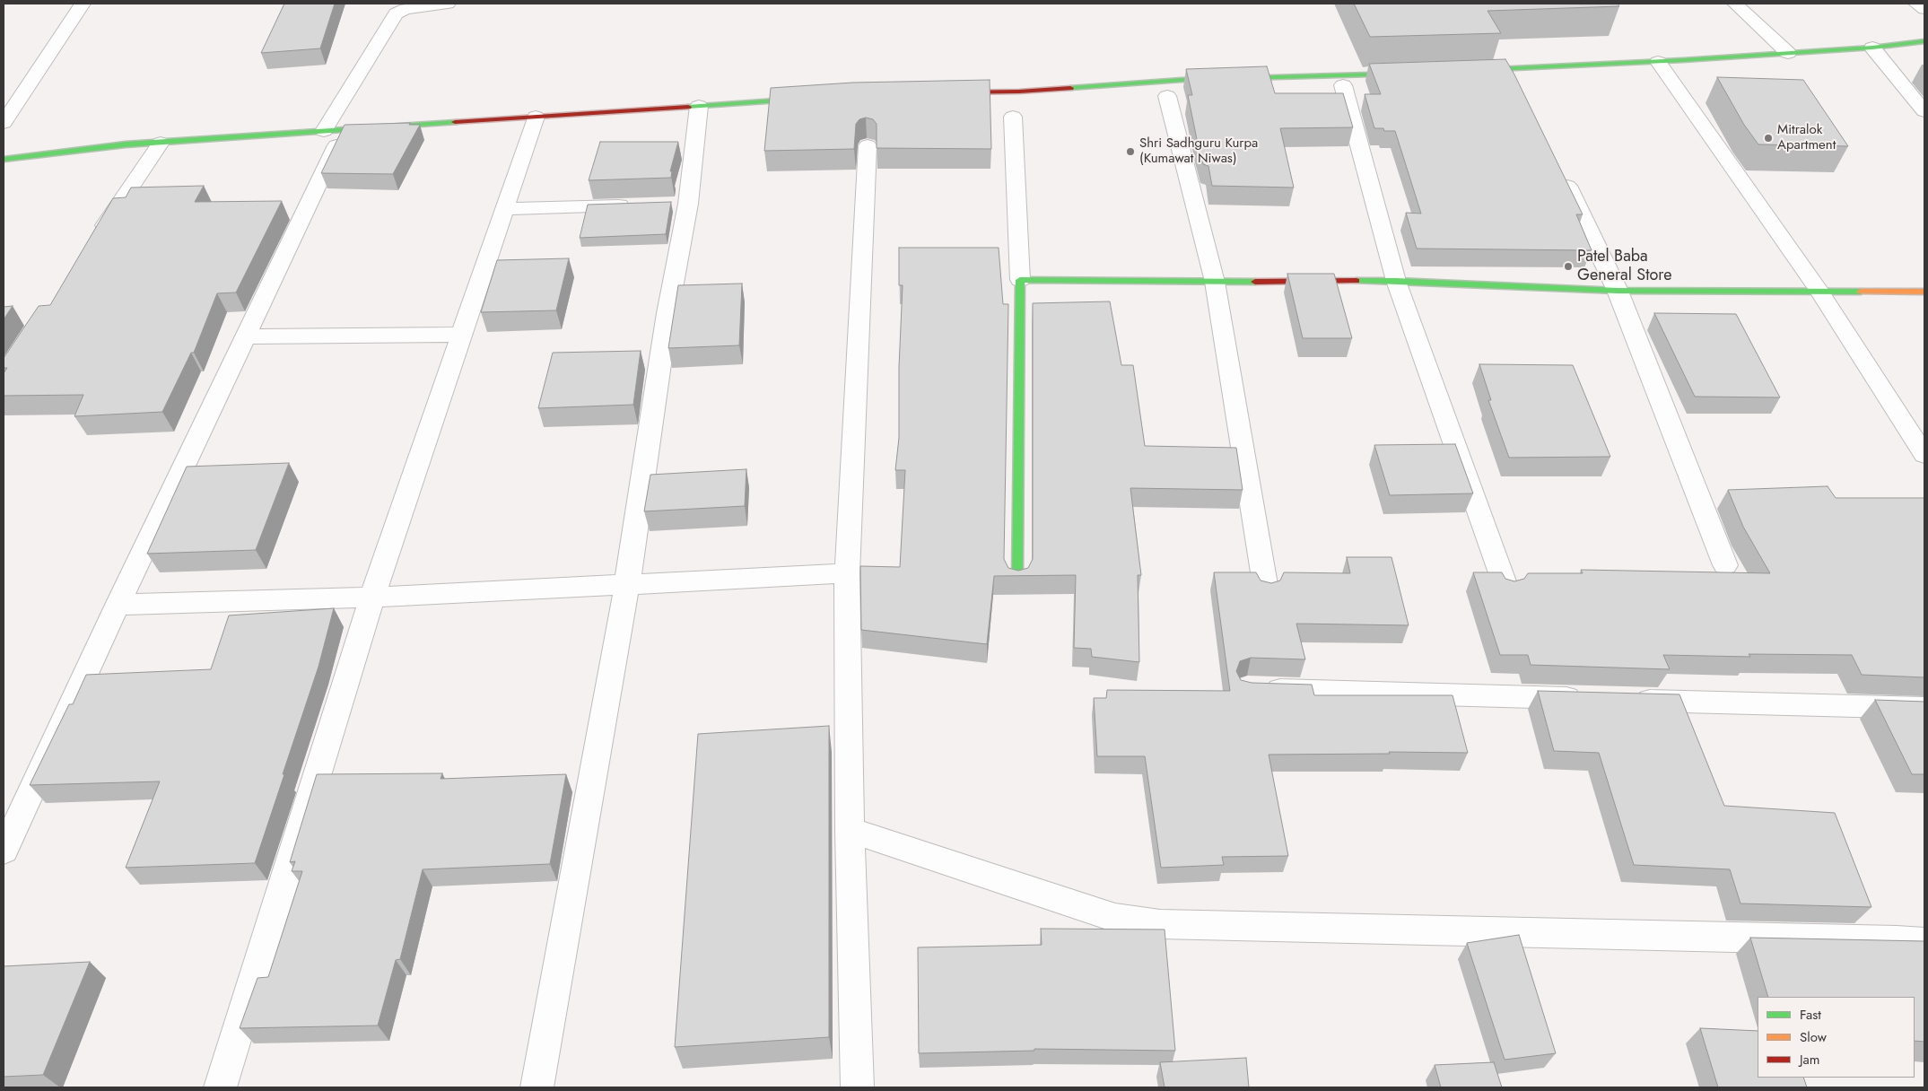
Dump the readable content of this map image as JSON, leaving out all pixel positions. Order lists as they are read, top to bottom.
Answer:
{
  "places": ["Mitralok Apartment", "Shri Sadhguru Kurpa (Kumawat Niwas)", "Patel Baba General Store"],
  "legend": ["Fast", "Slow", "Jam"]
}
